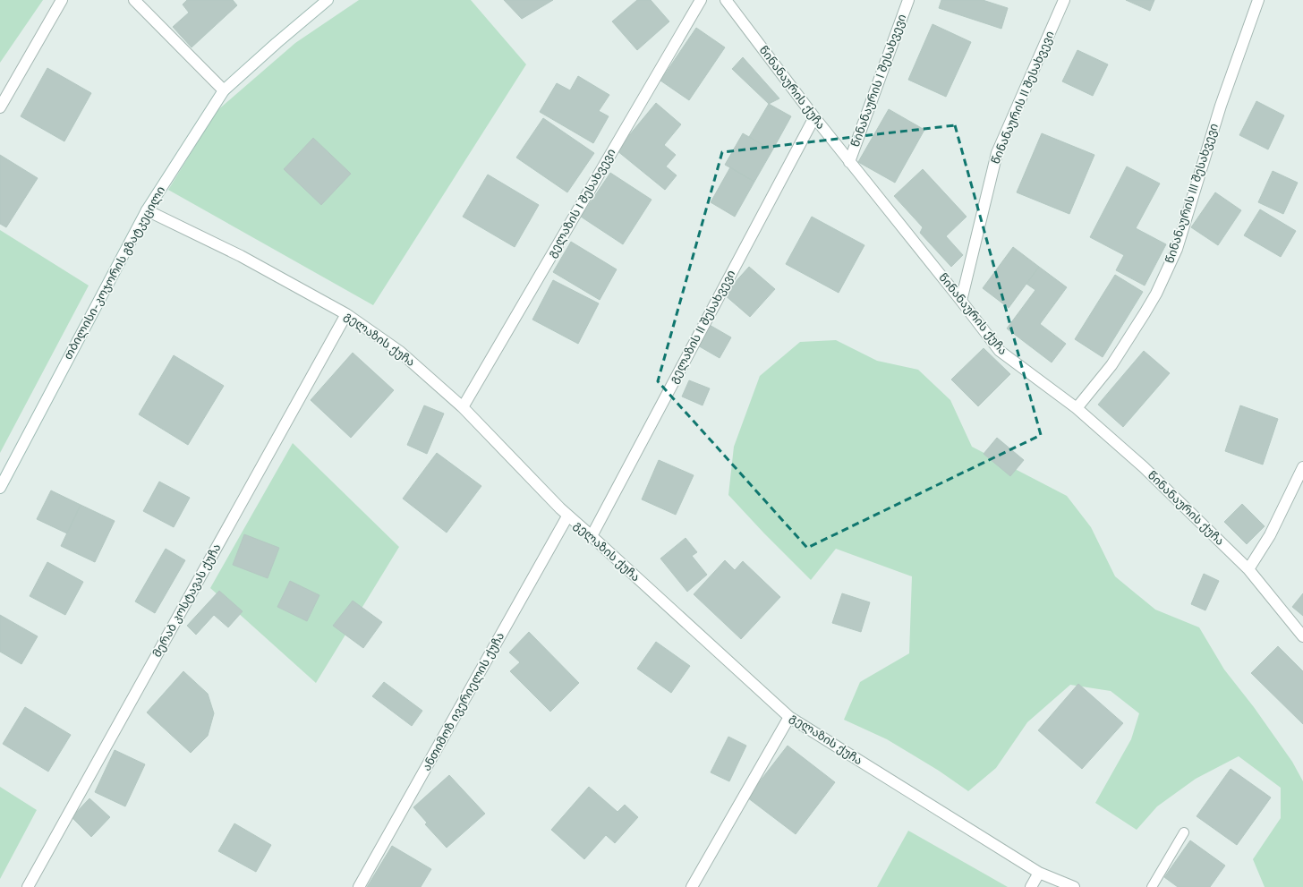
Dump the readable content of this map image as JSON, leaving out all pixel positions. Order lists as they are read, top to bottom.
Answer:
{
  "streets": {
    "street": [
      "წინანაურის I შესახვევი",
      "წინანაურის ქუჩა",
      "წინანაურის II შესახვევი",
      "წინანაურის III შესახვევი",
      "გელაზის I შესახვევი",
      "თბილისი-კოჯორის გზატკეცილი",
      "გელაზის II შესახვევი",
      "გელაზის ქუჩა",
      "მერაბ კოსტავას ქუჩა",
      "ანთიმოზ ივერიელის ქუჩა"
    ]
  },
  "crossings": [
    ["წინანაურის I შესახვევი", "წინანაურის ქუჩა"],
    ["წინანაურის ქუჩა", "წინანაურის II შესახვევი"],
    ["წინანაურის ქუჩა", "წინანაურის III შესახვევი"],
    ["წინანაურის ქუჩა", "გელაზის II შესახვევი"],
    ["გელაზის I შესახვევი", "გელაზის ქუჩა"],
    ["თბილისი-კოჯორის გზატკეცილი", "გელაზის ქუჩა"],
    ["გელაზის II შესახვევი", "გელაზის ქუჩა"],
    ["გელაზის ქუჩა", "მერაბ კოსტავას ქუჩა"],
    ["გელაზის ქუჩა", "ანთიმოზ ივერიელის ქუჩა"]
  ]
}
